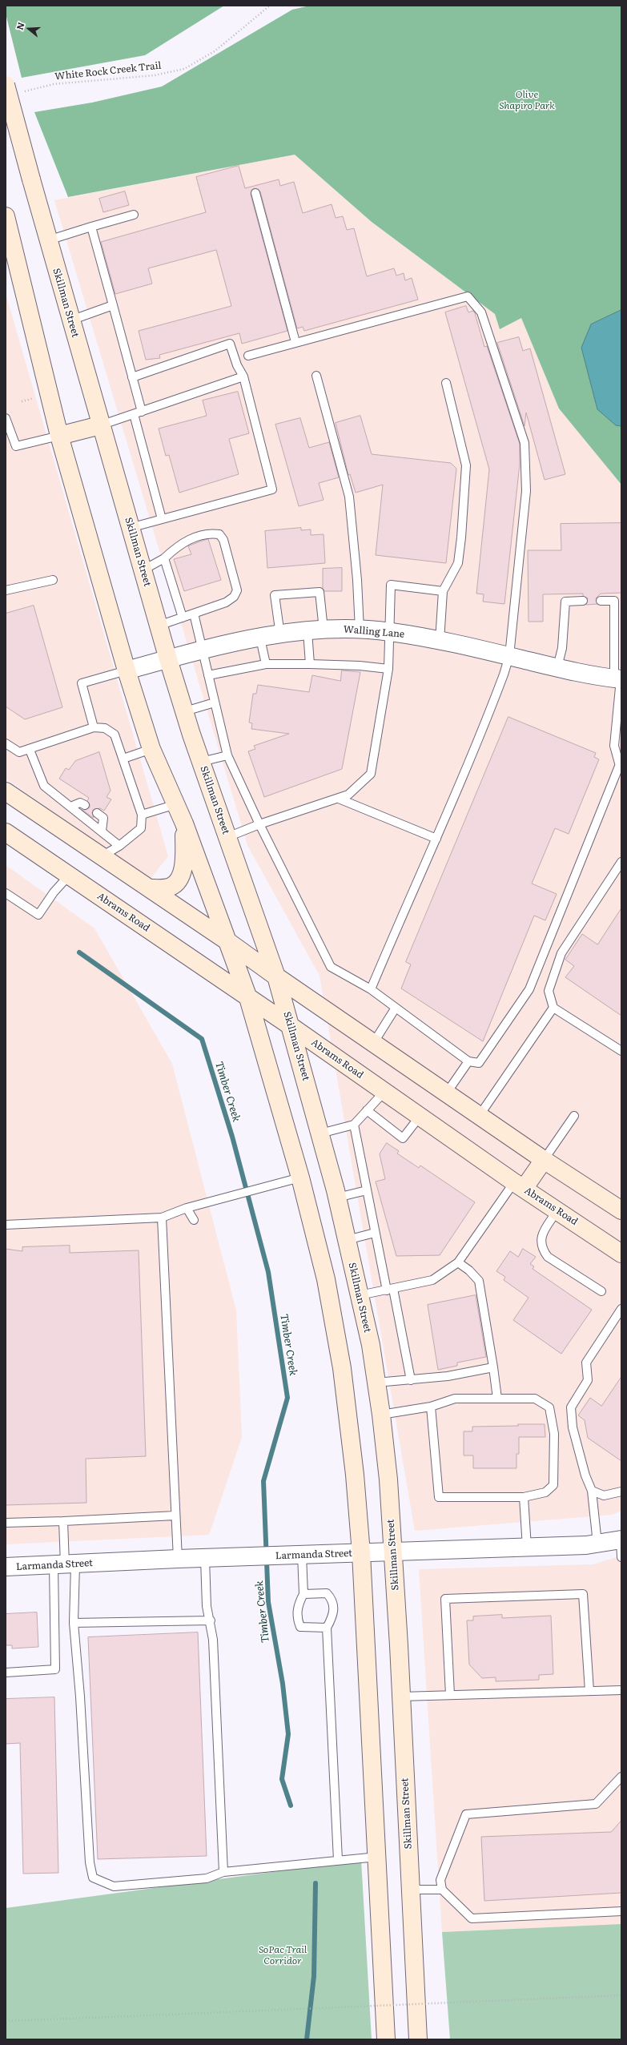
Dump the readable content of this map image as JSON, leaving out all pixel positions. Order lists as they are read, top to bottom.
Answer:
{
  "streets": {
    "main road": ["Skillman Street", "Abrams Road"],
    "street": ["Walling Lane", "Larmanda Street"],
    "path": ["White Rock Creek Trail"]
  },
  "crossings": [
    ["Skillman Street", "Walling Lane"],
    ["Skillman Street", "Abrams Road"],
    ["Skillman Street", "Larmanda Street"]
  ],
  "water": ["Timber Creek"],
  "parks": ["Olive Shapiro Park", "SoPac Trail Corridor"],
  "north": "left"
}
